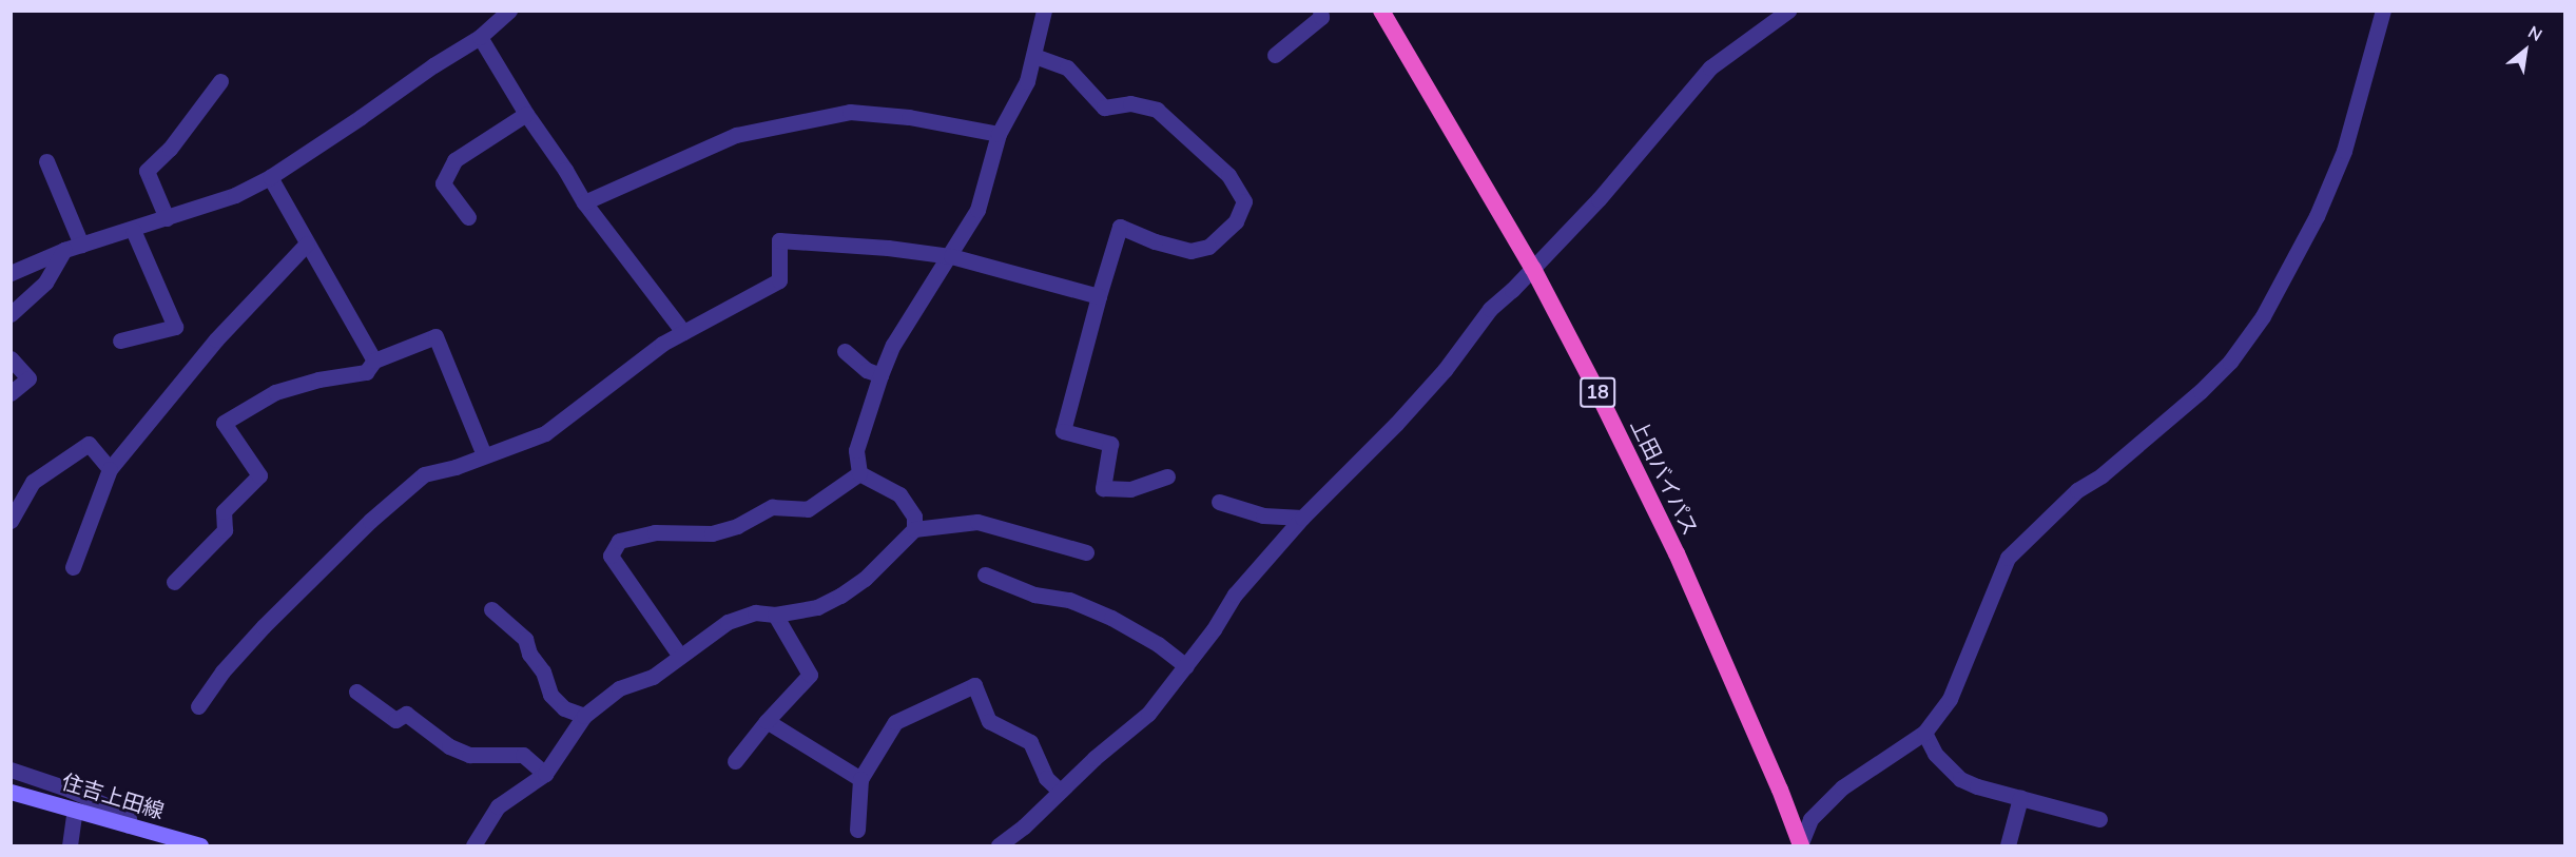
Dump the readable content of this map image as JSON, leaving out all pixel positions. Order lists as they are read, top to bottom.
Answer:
{
  "streets": {
    "highway": ["18", "上田バイパス"],
    "main road": ["住吉上田線"]
  },
  "north": "top right"
}
